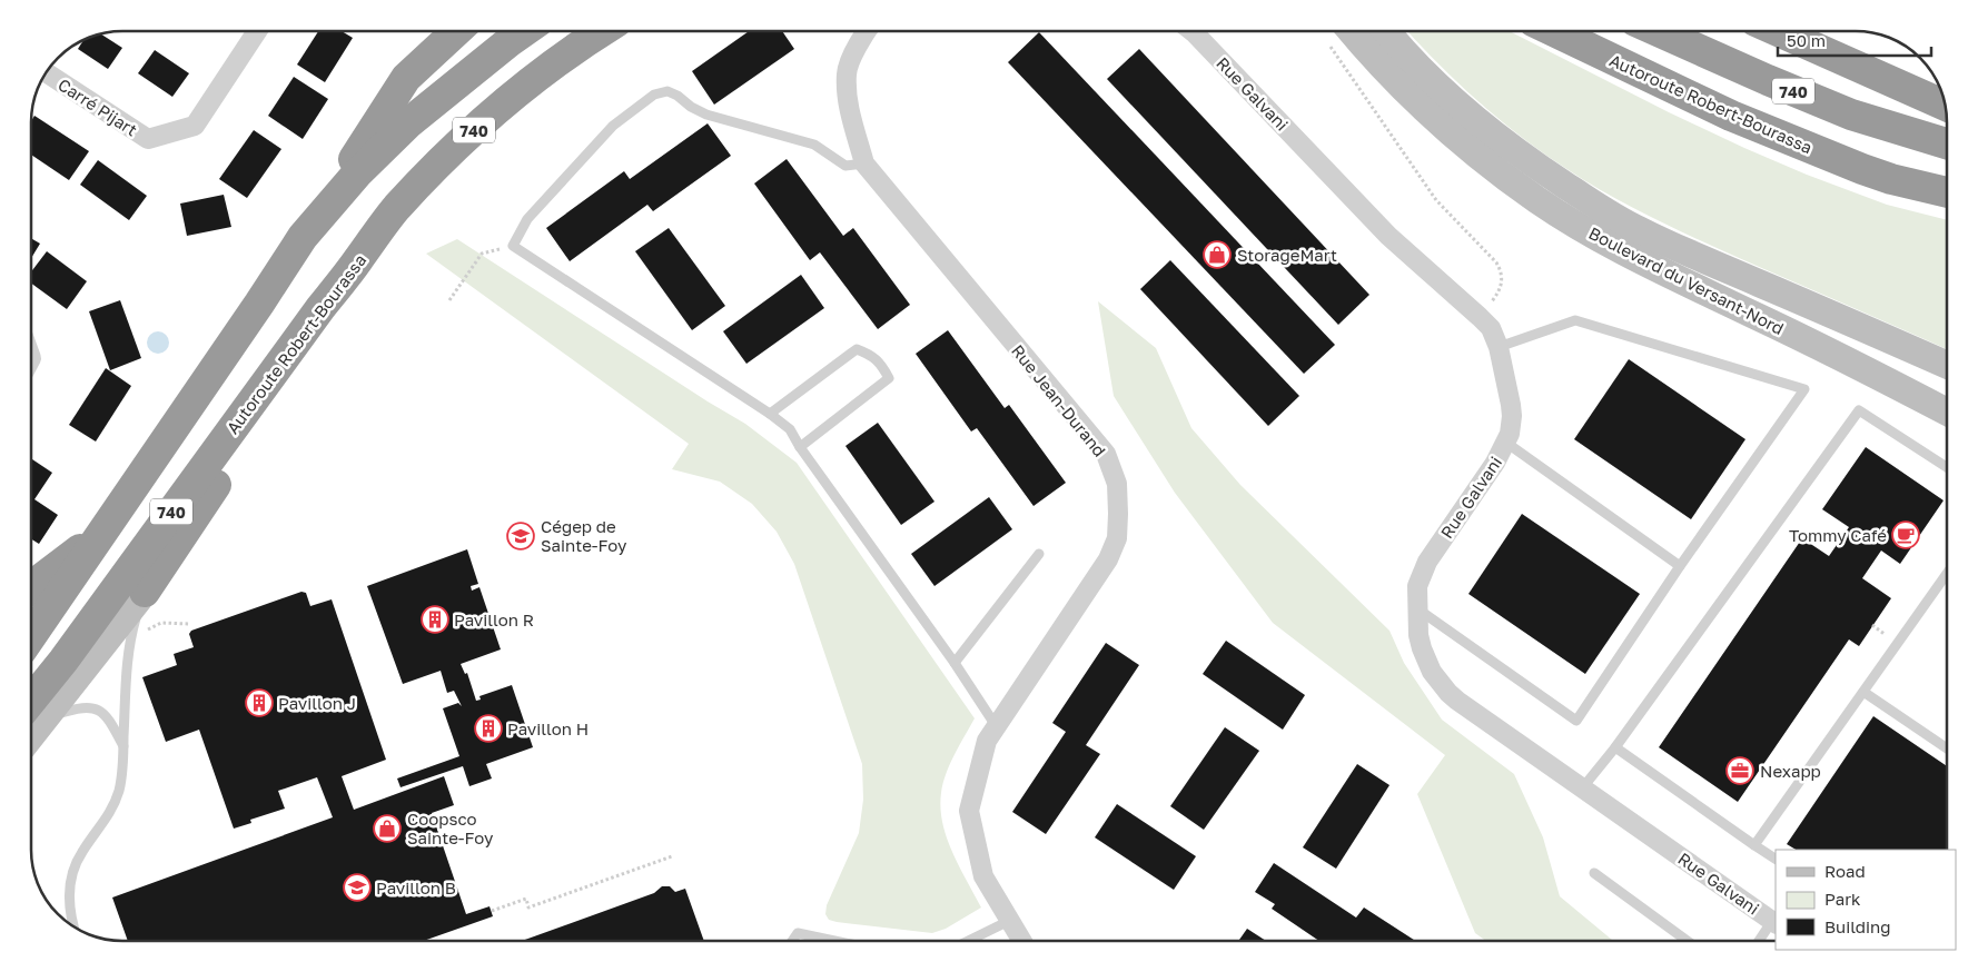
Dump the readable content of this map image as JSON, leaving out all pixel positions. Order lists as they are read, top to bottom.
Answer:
{
  "streets": {
    "highway": ["740", "Autoroute Robert-Bourassa"],
    "main road": ["Boulevard du Versant-Nord"],
    "street": ["Rue Galvani", "Carré Pijart", "Rue Jean-Durand"]
  },
  "places": {
    "shop": ["StorageMart", "Coopsco Sainte-Foy"],
    "cafe": ["Tommy Café"],
    "school or university": ["Cégep de Sainte-Foy", "Pavillon B"],
    "building": ["Pavillon R", "Pavillon J", "Pavillon H"],
    "office": ["Nexapp"]
  },
  "legend": ["Road", "Park", "Building"],
  "scale_bar": "50 m"
}
